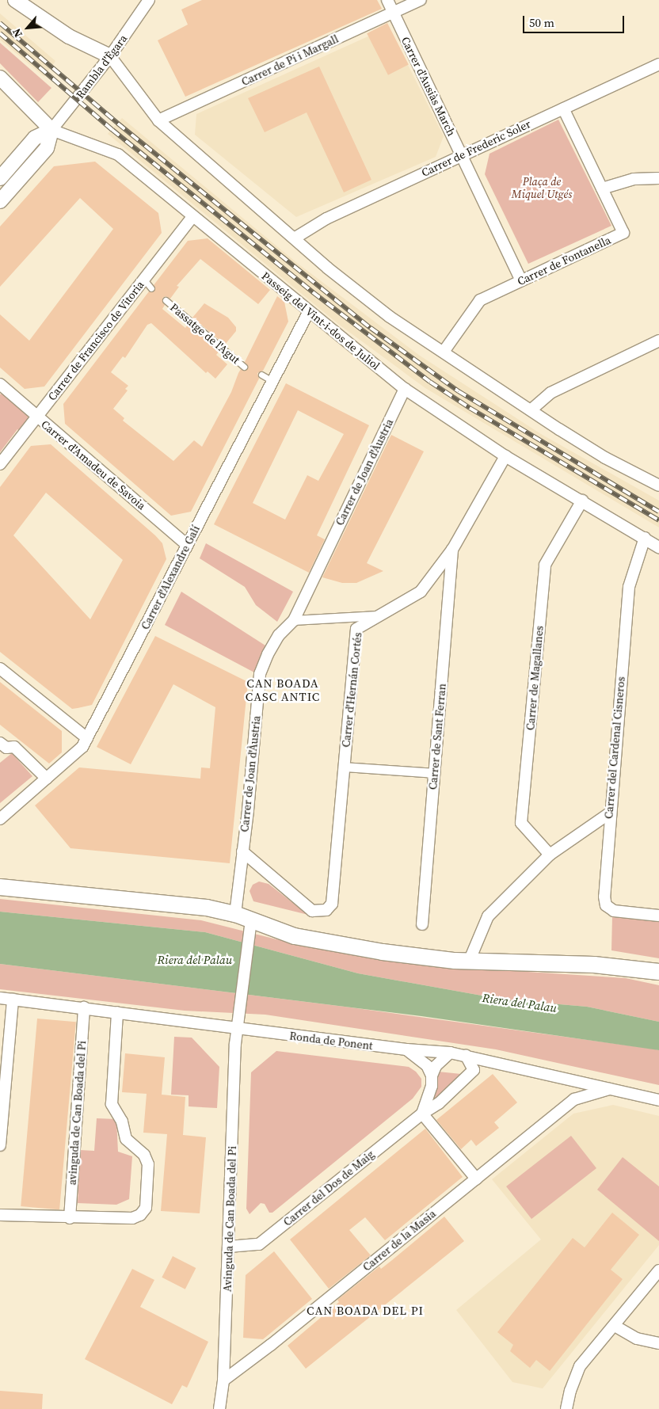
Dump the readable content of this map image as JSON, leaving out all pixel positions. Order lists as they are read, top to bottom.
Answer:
{
  "streets": {
    "street": [
      "Carrer de Pi i Margall",
      "Rambla d'Ègara",
      "Carrer d'Ausiàs March",
      "Carrer de Frederic Soler",
      "Carrer de Fontanella",
      "Passeig del Vint-i-dos de Juliol",
      "Carrer de Francisco de Vitoria",
      "Carrer d'Amadeu de Savoia",
      "Carrer de Joan d'Àustria",
      "Carrer d'Alexandre Galí",
      "Carrer de Magallanes",
      "Carrer d'Hernán Cortés",
      "Carrer de Sant Ferran",
      "Carrer del Cardenal Cisneros",
      "Ronda de Ponent",
      "avinguda de Can Boada del Pi",
      "Carrer del Dos de Maig",
      "Avinguda de Can Boada del Pi",
      "Carrer de la Masia"
    ],
    "lane": ["Passatge de l'Agut"]
  },
  "crossings": [
    ["Carrer de Pi i Margall", "Carrer d'Ausiàs March"],
    ["Rambla d'Ègara", "Passeig del Vint-i-dos de Juliol"],
    ["Carrer d'Ausiàs March", "Carrer de Frederic Soler"],
    ["Carrer d'Ausiàs March", "Carrer de Fontanella"],
    ["Carrer de Frederic Soler", "Carrer de Fontanella"],
    ["Passeig del Vint-i-dos de Juliol", "Carrer de Francisco de Vitoria"],
    ["Passeig del Vint-i-dos de Juliol", "Carrer de Joan d'Àustria"],
    ["Passeig del Vint-i-dos de Juliol", "Carrer d'Alexandre Galí"],
    ["Passeig del Vint-i-dos de Juliol", "Carrer de Magallanes"],
    ["Passeig del Vint-i-dos de Juliol", "Carrer d'Hernán Cortés"],
    ["Passeig del Vint-i-dos de Juliol", "Carrer del Cardenal Cisneros"],
    ["Carrer de Francisco de Vitoria", "Carrer d'Amadeu de Savoia"],
    ["Carrer d'Amadeu de Savoia", "Carrer d'Alexandre Galí"],
    ["Carrer de Joan d'Àustria", "Carrer d'Hernán Cortés"],
    ["Carrer d'Hernán Cortés", "Carrer de Sant Ferran"],
    ["Ronda de Ponent", "avinguda de Can Boada del Pi"],
    ["Ronda de Ponent", "Carrer del Dos de Maig"],
    ["Ronda de Ponent", "Avinguda de Can Boada del Pi"],
    ["Ronda de Ponent", "Carrer de la Masia"],
    ["Carrer del Dos de Maig", "Avinguda de Can Boada del Pi"],
    ["Avinguda de Can Boada del Pi", "Carrer de la Masia"]
  ],
  "districts": ["CAN BOADA CASC ANTIC", "CAN BOADA DEL PI"],
  "water": ["Riera del Palau"],
  "parks": ["Plaça de Miquel Utgés"],
  "scale_bar": "50 m",
  "north": "bottom left"
}
